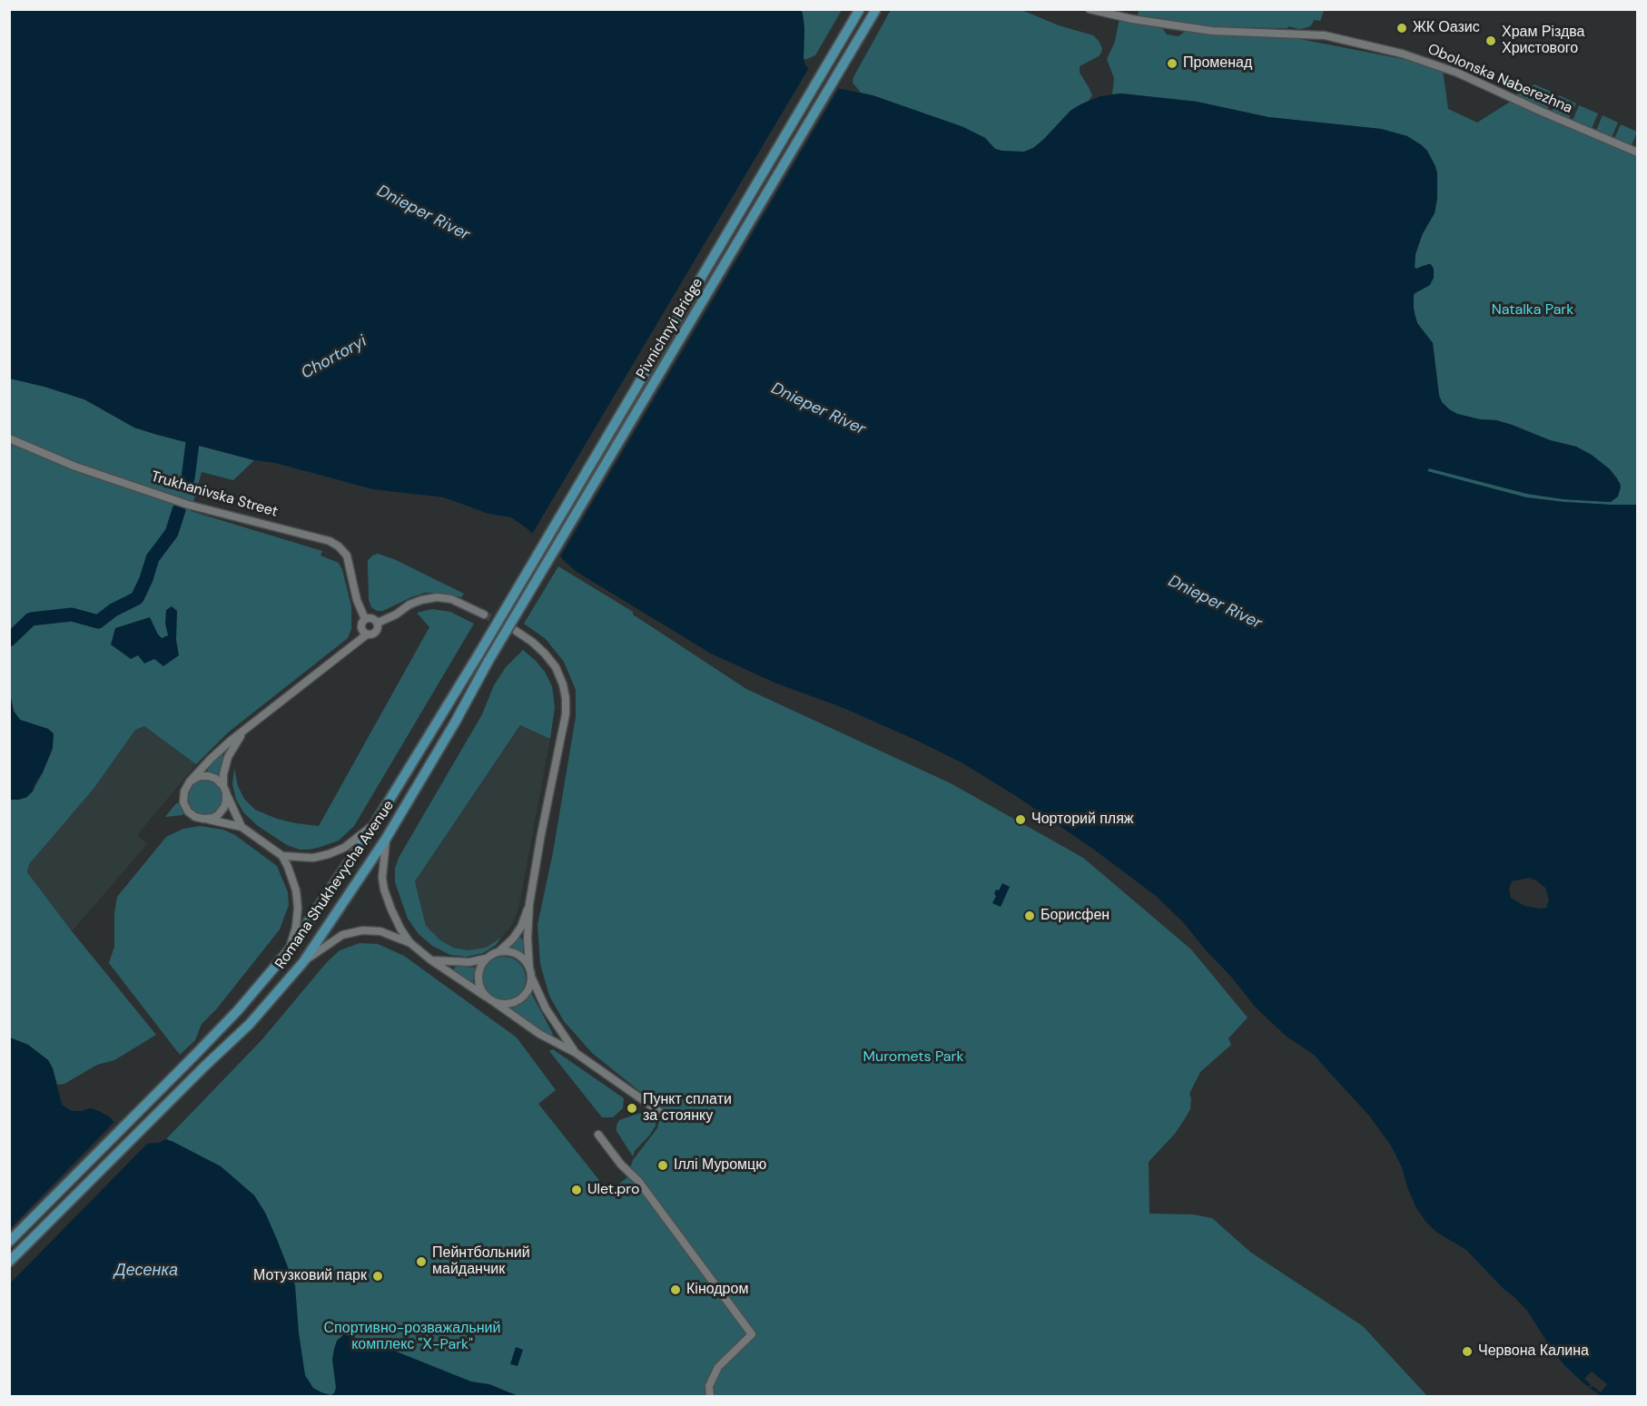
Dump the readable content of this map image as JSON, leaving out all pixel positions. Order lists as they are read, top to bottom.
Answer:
{
  "streets": {
    "main road": ["Pivnichnyi Bridge", "Romana Shukhevycha Avenue"],
    "street": ["Obolonska Naberezhna", "Trukhanivska Street"]
  },
  "crossings": [
    ["Pivnichnyi Bridge", "Romana Shukhevycha Avenue"]
  ],
  "water": ["Dnieper River", "Chortoryi", "Десенка"],
  "parks": ["Natalka Park", "Muromets Park", "Спортивно-розважальний комплекс \"Х-Park\""],
  "places": [
    "ЖК Оазис",
    "Храм Різдва Христового",
    "Променад",
    "Чорторий пляж",
    "Борисфен",
    "Пункт сплати за стоянку",
    "Іллі Муромцю",
    "Ulet.pro",
    "Пейнтбольний майданчик",
    "Мотузковий парк",
    "Кінодром",
    "Червона Калина"
  ]
}
